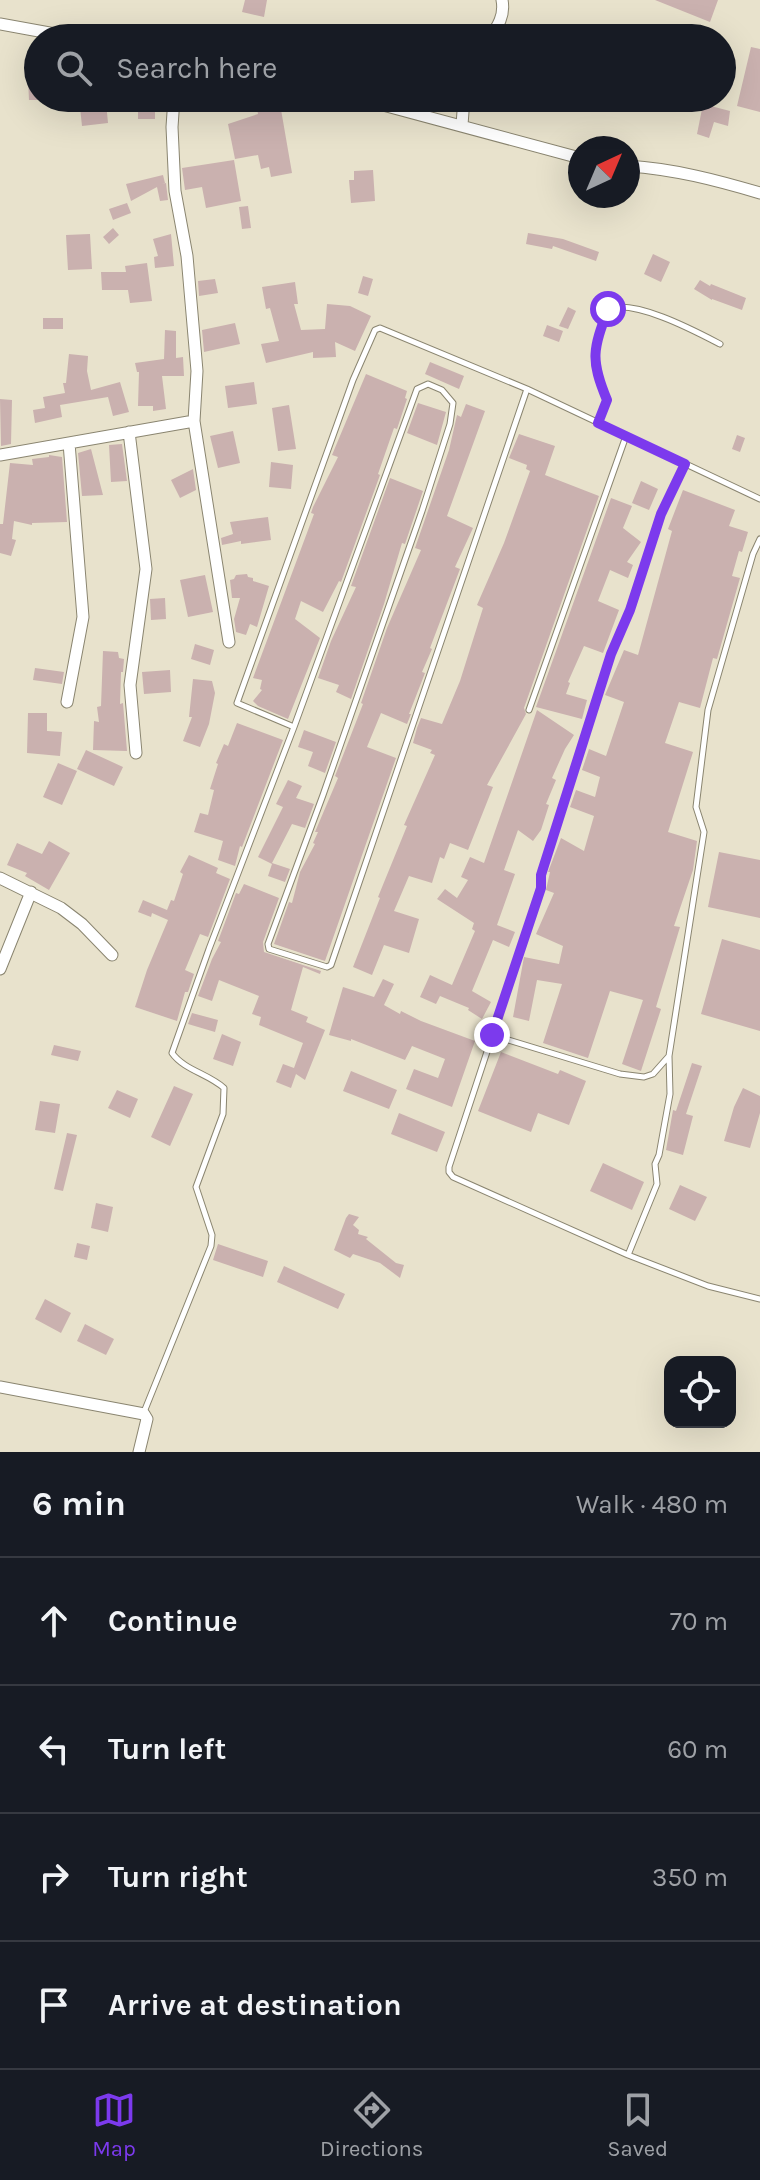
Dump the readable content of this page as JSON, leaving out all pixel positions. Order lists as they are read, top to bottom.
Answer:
{
  "north": "top right",
  "page": {
    "search": "Search here",
    "heading": ["6 min", "Walk · 480 m"],
    "list": [
      ["Continue", "70 m"],
      ["Turn left", "60 m"],
      ["Turn right", "350 m"],
      "Arrive at destination"
    ],
    "nav": ["Map", "Directions", "Saved"]
  }
}
